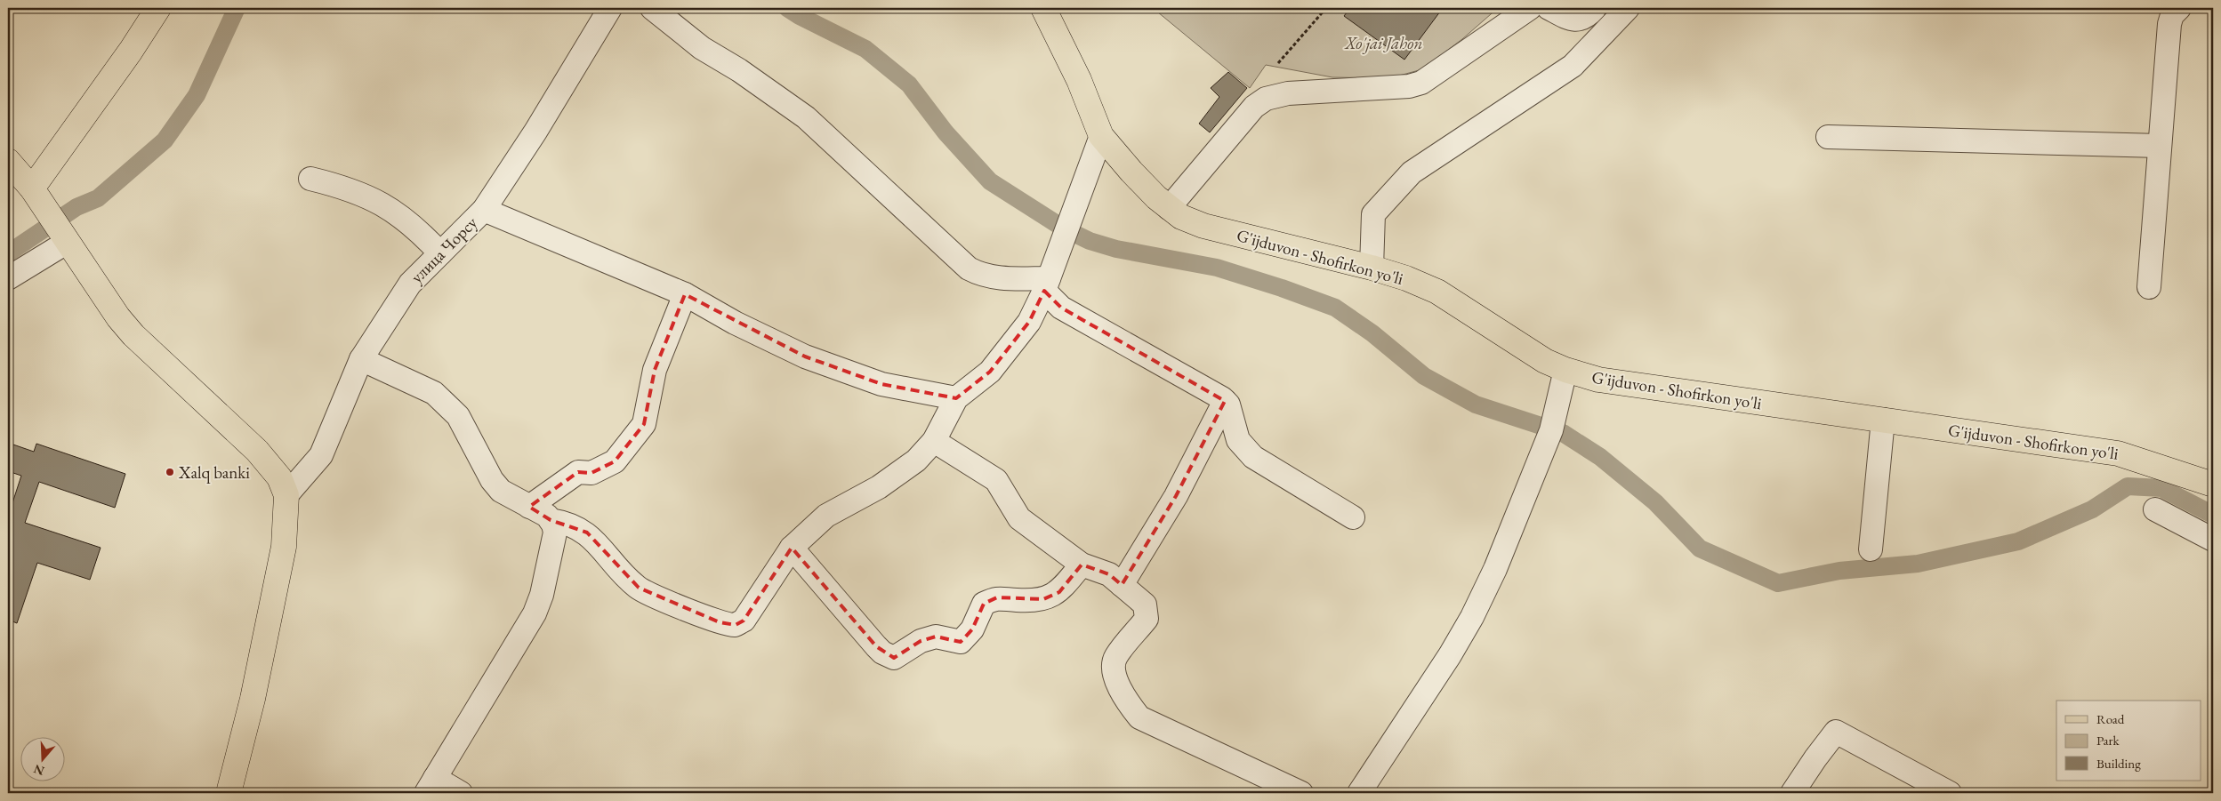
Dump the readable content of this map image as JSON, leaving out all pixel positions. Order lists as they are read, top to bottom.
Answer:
{
  "streets": {
    "main road": ["G'ijduvon - Shofirkon yo'li"],
    "street": ["улица Чорсу"]
  },
  "parks": ["Xo'jai Jahon"],
  "places": ["Xalq banki"],
  "legend": ["Road", "Park", "Building"],
  "north": "bottom"
}
